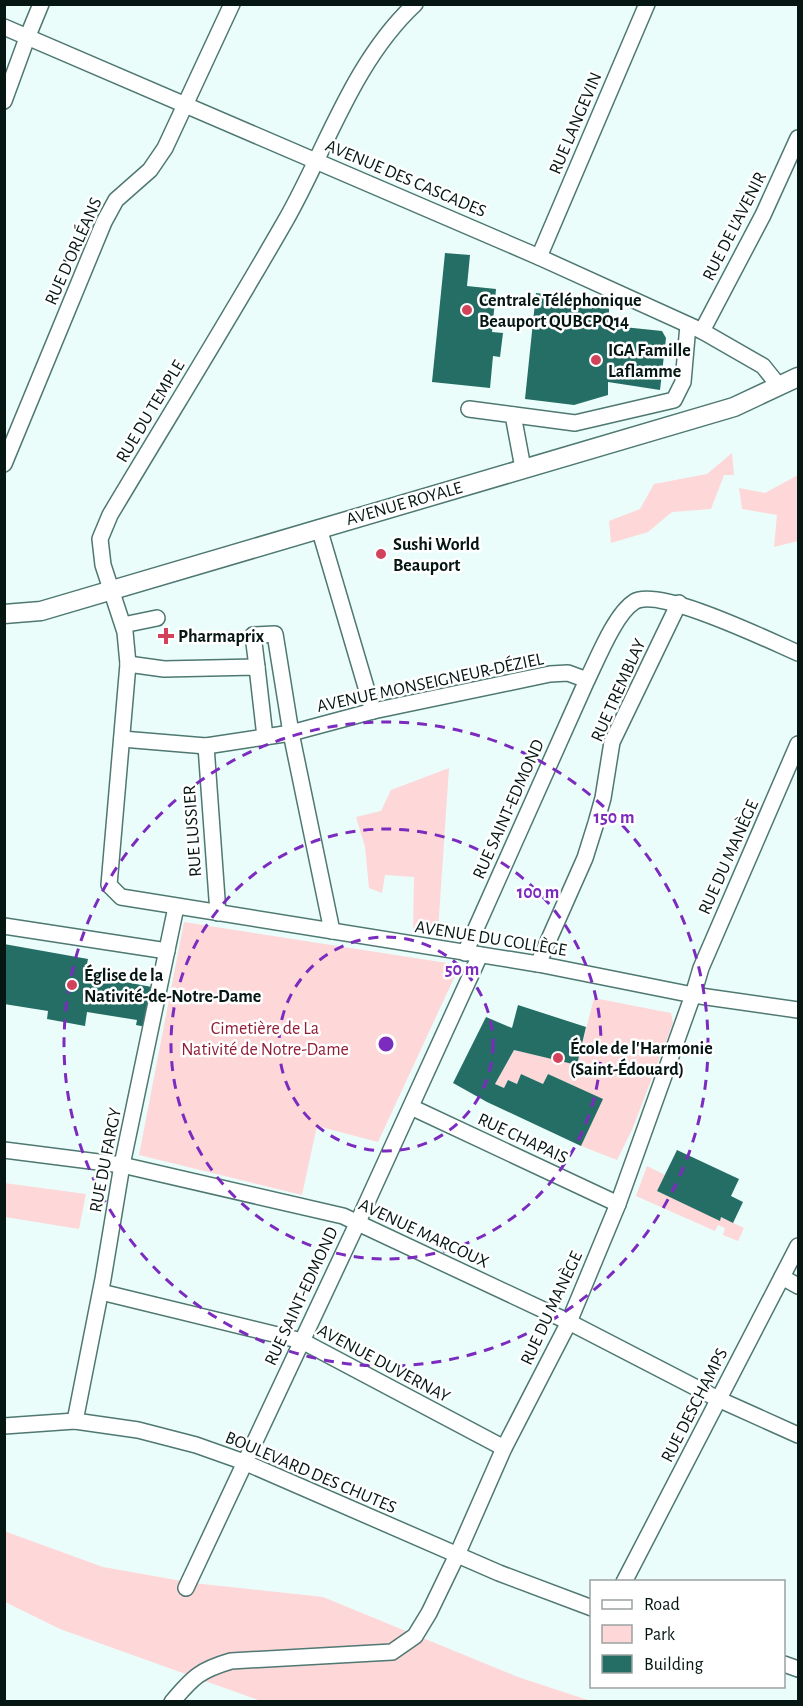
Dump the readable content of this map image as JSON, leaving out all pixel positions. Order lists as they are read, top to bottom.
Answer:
{
  "streets": {
    "main road": ["AVENUE ROYALE"],
    "street": [
      "RUE LANGEVIN",
      "AVENUE DES CASCADES",
      "RUE DE L'AVENIR",
      "RUE D'ORLÉANS",
      "RUE DU TEMPLE",
      "AVENUE MONSEIGNEUR-DÉZIEL",
      "RUE TREMBLAY",
      "RUE SAINT-EDMOND",
      "RUE LUSSIER",
      "RUE DU MANÈGE",
      "AVENUE DU COLLÈGE",
      "RUE CHAPAIS",
      "RUE DU FARGY",
      "AVENUE MARCOUX",
      "AVENUE DUVERNAY",
      "RUE DESCHAMPS",
      "BOULEVARD DES CHUTES"
    ]
  },
  "crossings": [
    ["RUE LANGEVIN", "AVENUE DES CASCADES"],
    ["AVENUE DES CASCADES", "RUE DE L'AVENIR"],
    ["AVENUE DES CASCADES", "RUE D'ORLÉANS"],
    ["AVENUE DES CASCADES", "RUE DU TEMPLE"],
    ["AVENUE DES CASCADES", "AVENUE ROYALE"],
    ["RUE DU TEMPLE", "AVENUE ROYALE"],
    ["RUE DU TEMPLE", "AVENUE MONSEIGNEUR-DÉZIEL"],
    ["RUE DU TEMPLE", "AVENUE DU COLLÈGE"],
    ["AVENUE MONSEIGNEUR-DÉZIEL", "RUE SAINT-EDMOND"],
    ["AVENUE MONSEIGNEUR-DÉZIEL", "RUE LUSSIER"],
    ["RUE TREMBLAY", "AVENUE DU COLLÈGE"],
    ["RUE SAINT-EDMOND", "AVENUE DU COLLÈGE"],
    ["RUE SAINT-EDMOND", "RUE CHAPAIS"],
    ["RUE SAINT-EDMOND", "AVENUE MARCOUX"],
    ["RUE SAINT-EDMOND", "AVENUE DUVERNAY"],
    ["RUE SAINT-EDMOND", "BOULEVARD DES CHUTES"],
    ["RUE LUSSIER", "AVENUE DU COLLÈGE"],
    ["RUE DU MANÈGE", "AVENUE DU COLLÈGE"],
    ["RUE DU MANÈGE", "RUE CHAPAIS"],
    ["RUE DU MANÈGE", "AVENUE MARCOUX"],
    ["RUE DU MANÈGE", "AVENUE DUVERNAY"],
    ["RUE DU MANÈGE", "BOULEVARD DES CHUTES"],
    ["AVENUE DU COLLÈGE", "RUE DU FARGY"],
    ["RUE DU FARGY", "AVENUE MARCOUX"],
    ["RUE DU FARGY", "AVENUE DUVERNAY"],
    ["RUE DU FARGY", "BOULEVARD DES CHUTES"],
    ["AVENUE MARCOUX", "RUE DESCHAMPS"]
  ],
  "parks": ["Cimetière de La Nativité de Notre-Dame"],
  "places": {
    "other": [
      "Centrale Téléphonique Beauport QUBCPQ14",
      "IGA Famille Laflamme",
      "Sushi World Beauport",
      "Église de la Nativité-de-Notre-Dame",
      "École de l'Harmonie (Saint-Édouard)"
    ],
    "health": ["Pharmaprix"]
  },
  "legend": ["Road", "Park", "Building"],
  "rings": ["150 m", "100 m", "50 m"]
}
